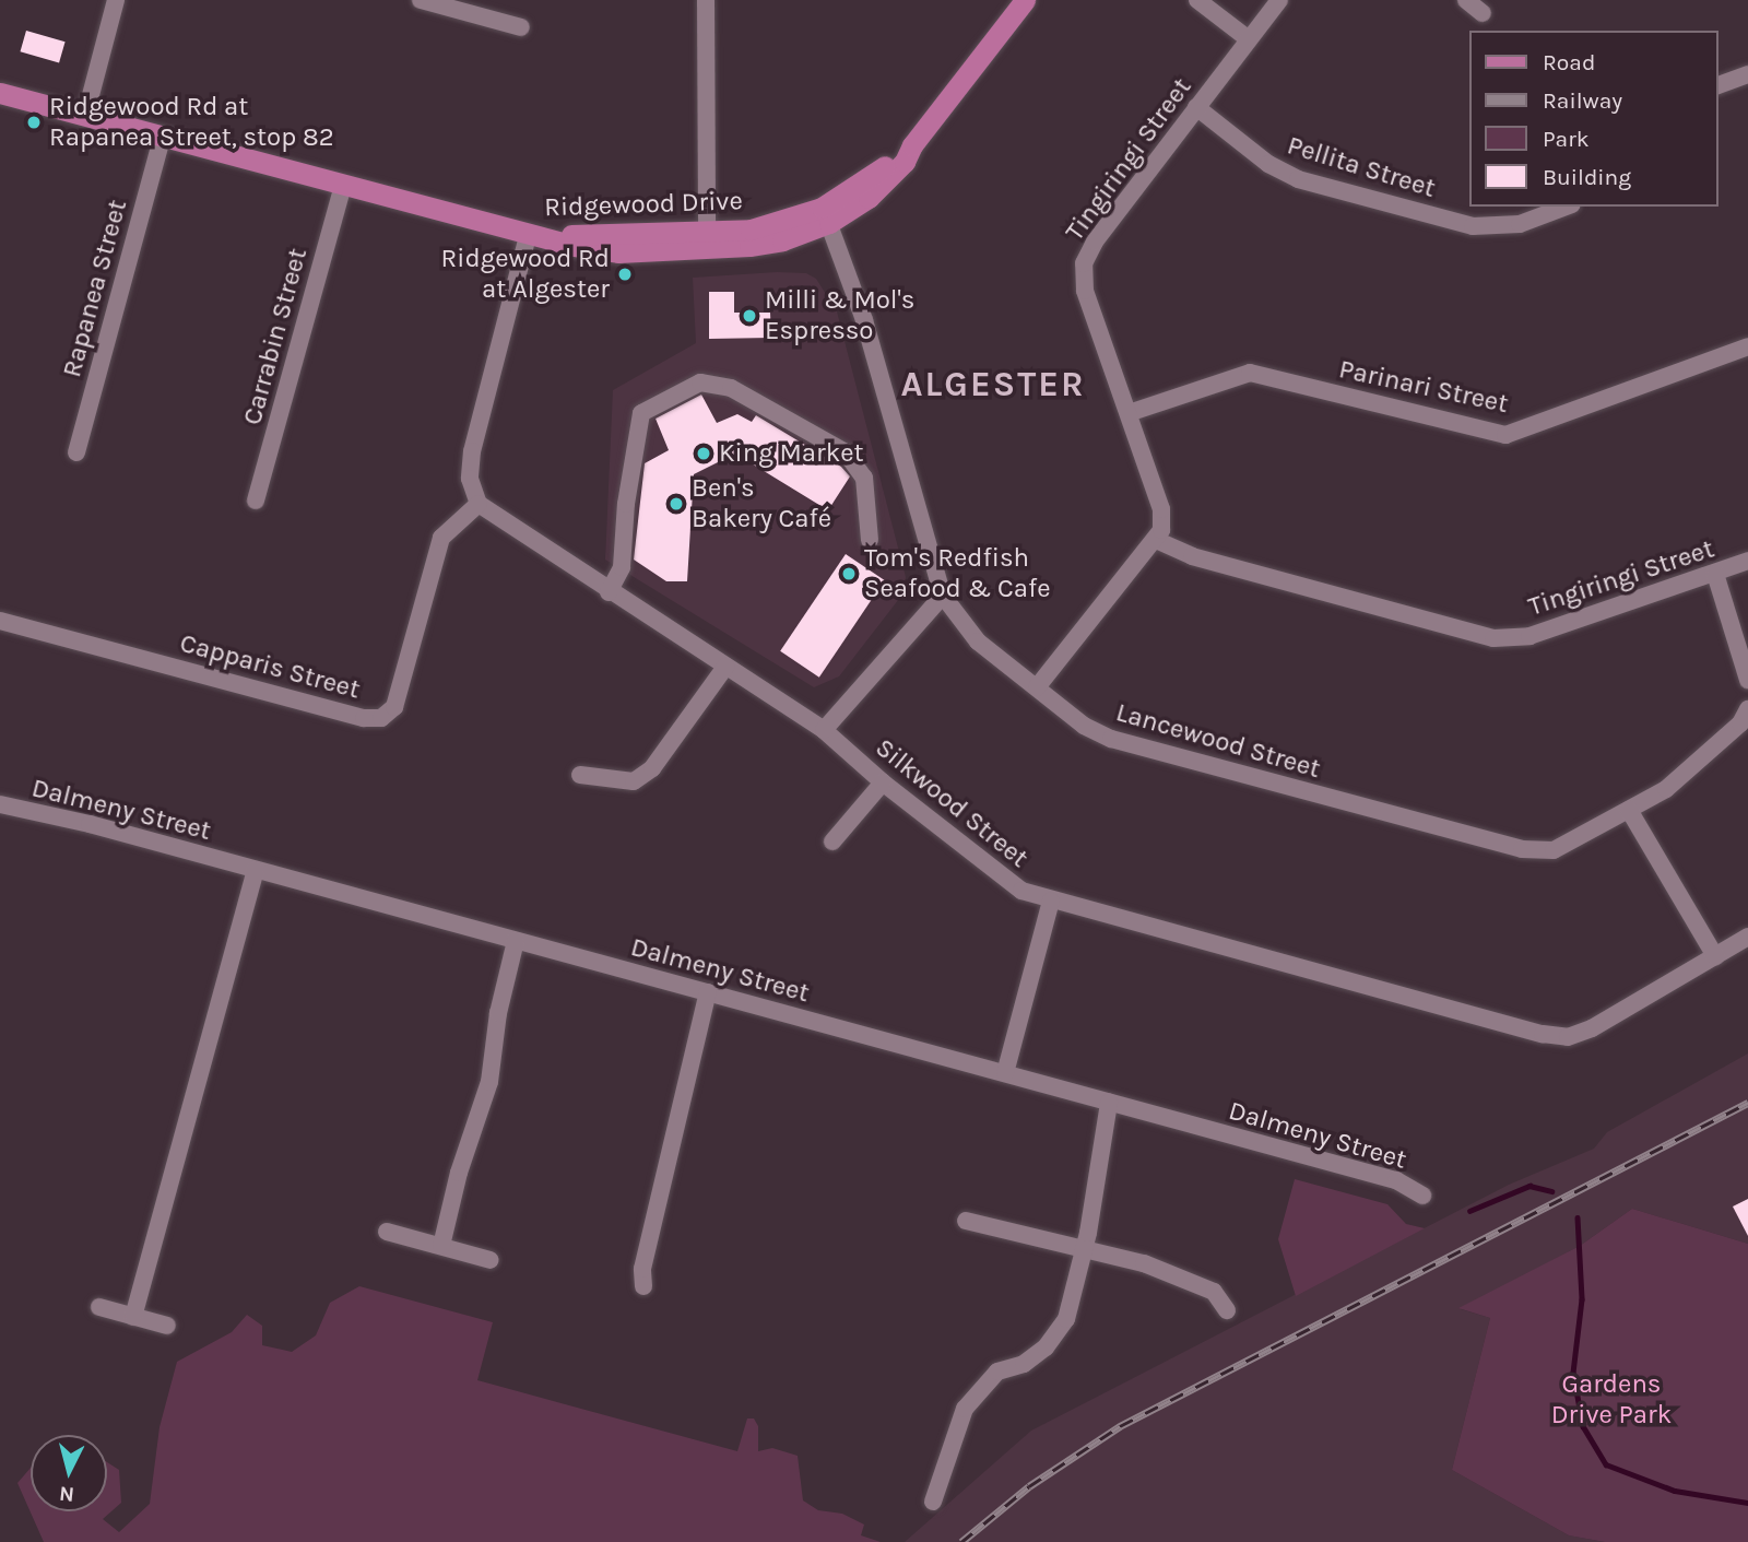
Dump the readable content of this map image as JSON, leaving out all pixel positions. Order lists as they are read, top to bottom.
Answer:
{
  "streets": {
    "main road": ["Ridgewood Drive"],
    "street": [
      "Tingiringi Street",
      "Pellita Street",
      "Rapanea Street",
      "Carrabin Street",
      "Parinari Street",
      "Capparis Street",
      "Lancewood Street",
      "Silkwood Street",
      "Dalmeny Street"
    ]
  },
  "crossings": [
    ["Tingiringi Street", "Pellita Street"],
    ["Tingiringi Street", "Parinari Street"],
    ["Ridgewood Drive", "Rapanea Street"],
    ["Ridgewood Drive", "Carrabin Street"],
    ["Ridgewood Drive", "Lancewood Street"],
    ["Capparis Street", "Silkwood Street"]
  ],
  "districts": ["ALGESTER"],
  "parks": ["Gardens Drive Park"],
  "places": [
    "Ridgewood Rd at Rapanea Street, stop 82",
    "Ridgewood Rd at Algester",
    "Milli & Mol's Espresso",
    "King Market",
    "Ben's Bakery Café",
    "Tom's Redfish Seafood & Cafe"
  ],
  "legend": [
    "Road",
    "Railway",
    "Park",
    "Building"
  ],
  "north": "bottom"
}
